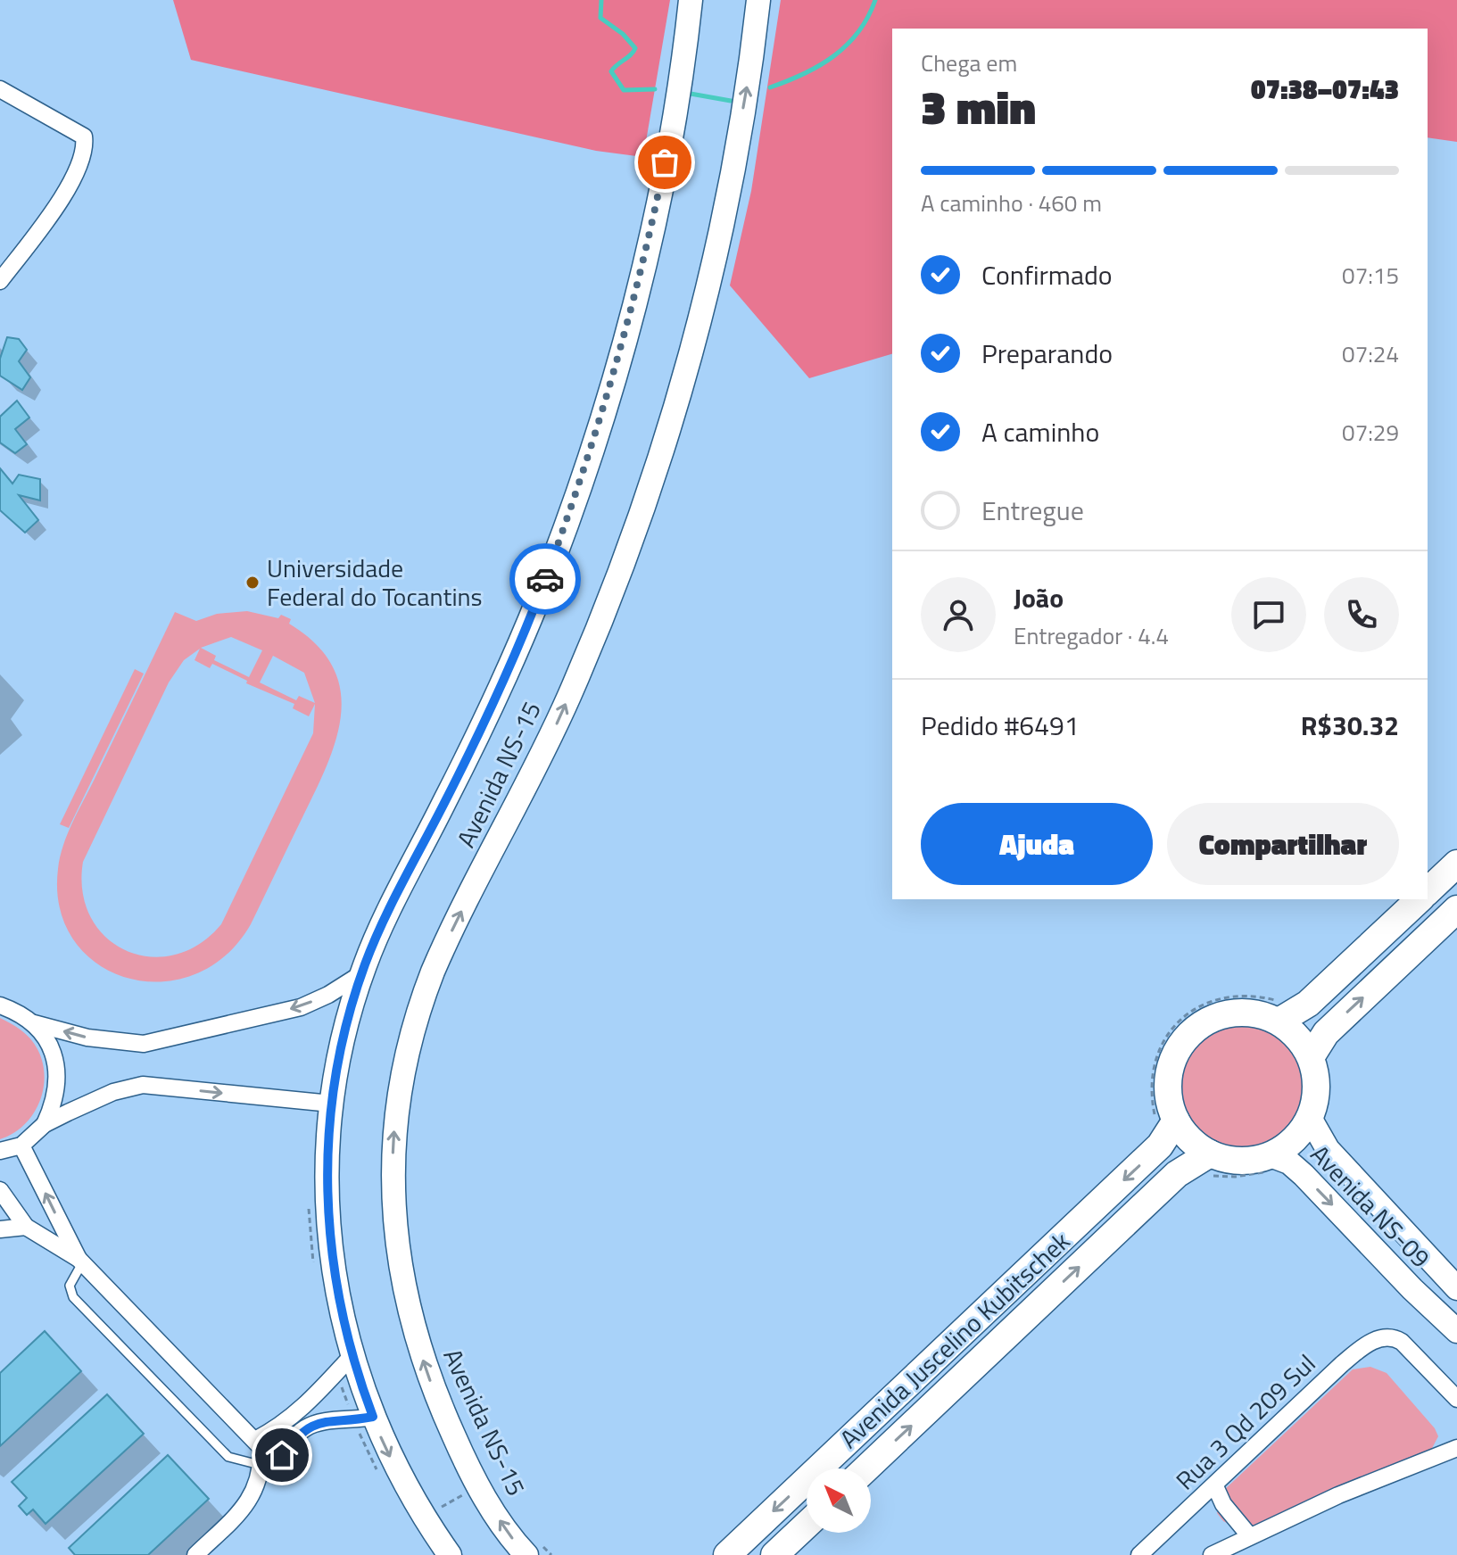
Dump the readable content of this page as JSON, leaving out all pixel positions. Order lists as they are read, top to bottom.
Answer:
{
  "streets": {
    "main road": ["Avenida NS-15", "Avenida NS-09", "Avenida Juscelino Kubitschek"],
    "street": ["Rua 3 Qd 209 Sul"]
  },
  "crossings": [
    ["Avenida NS-09", "Avenida Juscelino Kubitschek"]
  ],
  "places": ["Universidade Federal do Tocantins"],
  "north": "top left",
  "page": {
    "heading": ["3 min", "Chega em", "07:38–07:43"],
    "panel": [
      "João",
      "Entregador · 4.4",
      "Pedido #6491",
      "R$30.32"
    ],
    "bar": "A caminho · 460 m",
    "list": [
      ["Confirmado", "07:15"],
      ["Preparando", "07:24"],
      ["A caminho", "07:29"],
      "Entregue"
    ],
    "buttons": ["Ajuda", "Compartilhar"]
  }
}
